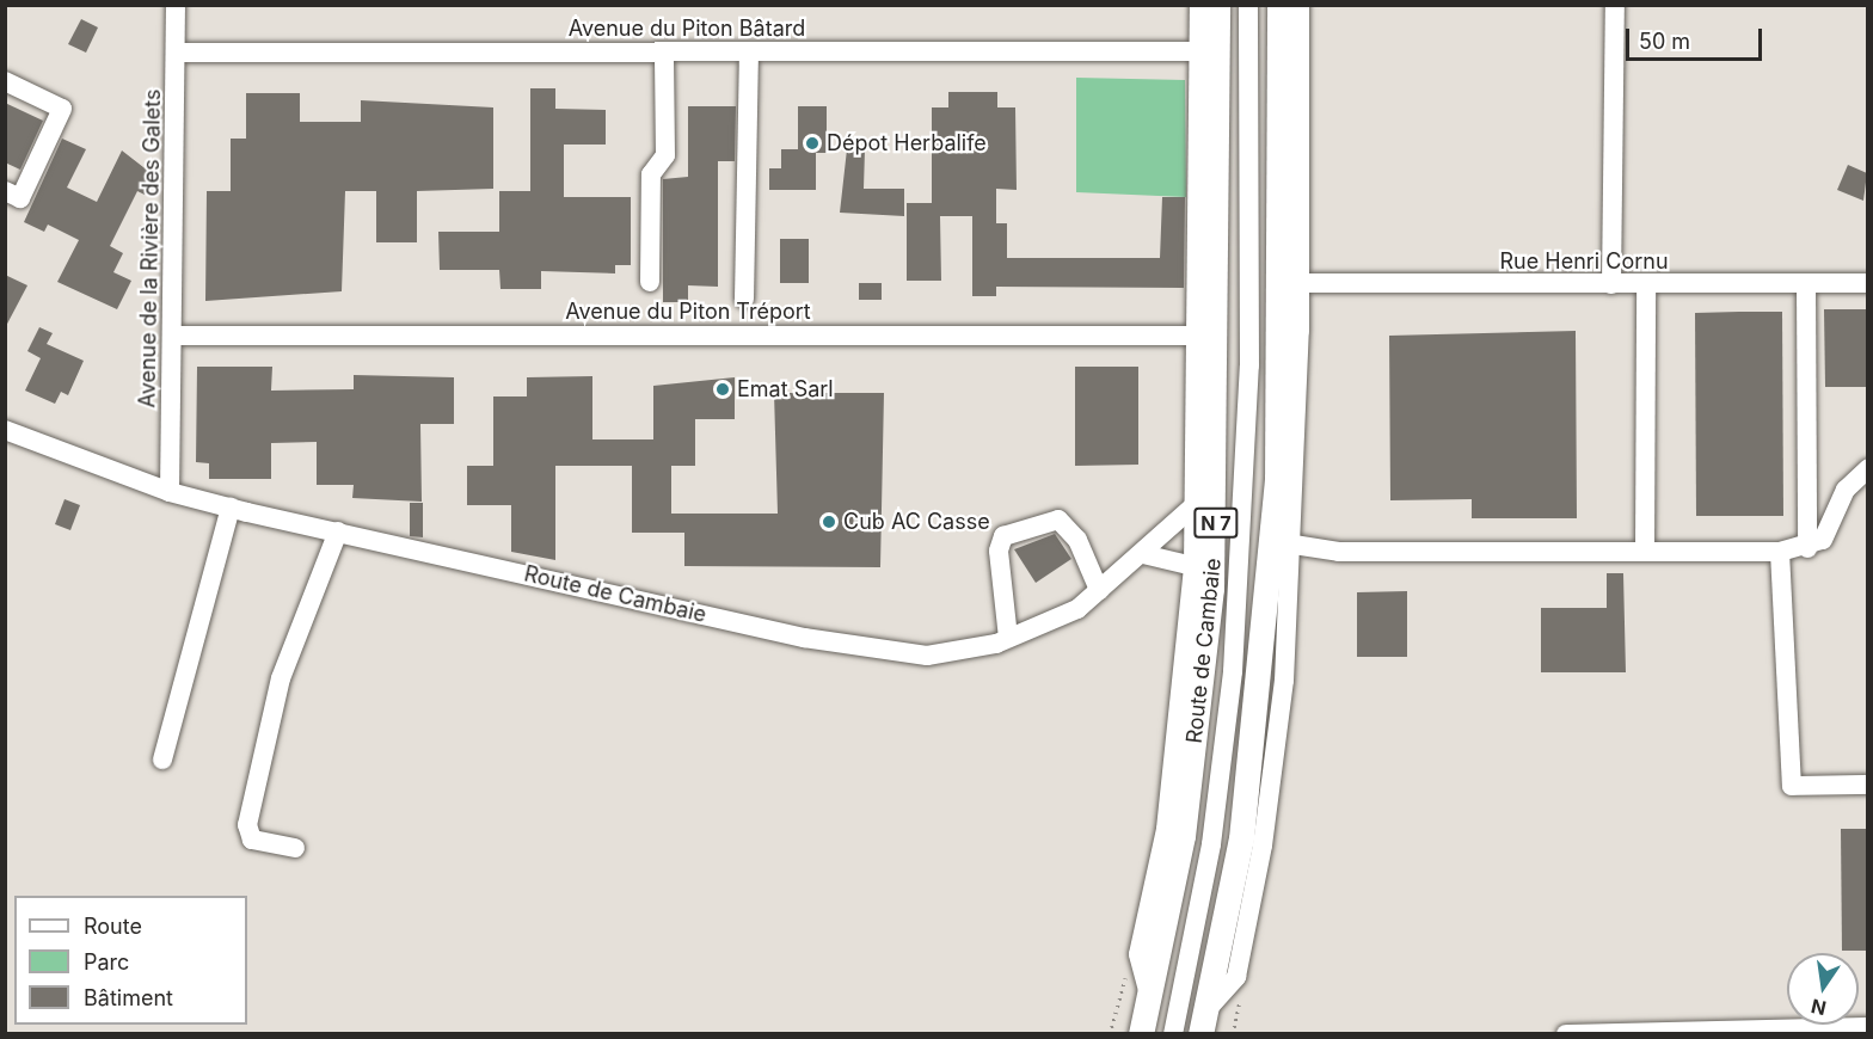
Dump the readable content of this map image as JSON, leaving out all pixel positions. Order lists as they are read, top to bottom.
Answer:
{
  "streets": {
    "main road": ["N 7", "Route de Cambaie"],
    "street": [
      "Avenue du Piton Bâtard",
      "Avenue de la Rivière des Galets",
      "Rue Henri Cornu",
      "Avenue du Piton Tréport"
    ]
  },
  "crossings": [
    ["Avenue du Piton Bâtard", "Avenue de la Rivière des Galets"],
    ["Avenue de la Rivière des Galets", "Avenue du Piton Tréport"],
    ["Avenue de la Rivière des Galets", "Route de Cambaie"]
  ],
  "places": ["Dépot Herbalife", "Emat Sarl", "Cub AC Casse"],
  "legend": ["Route", "Parc", "Bâtiment"],
  "scale_bar": "50 m",
  "north": "bottom"
}
